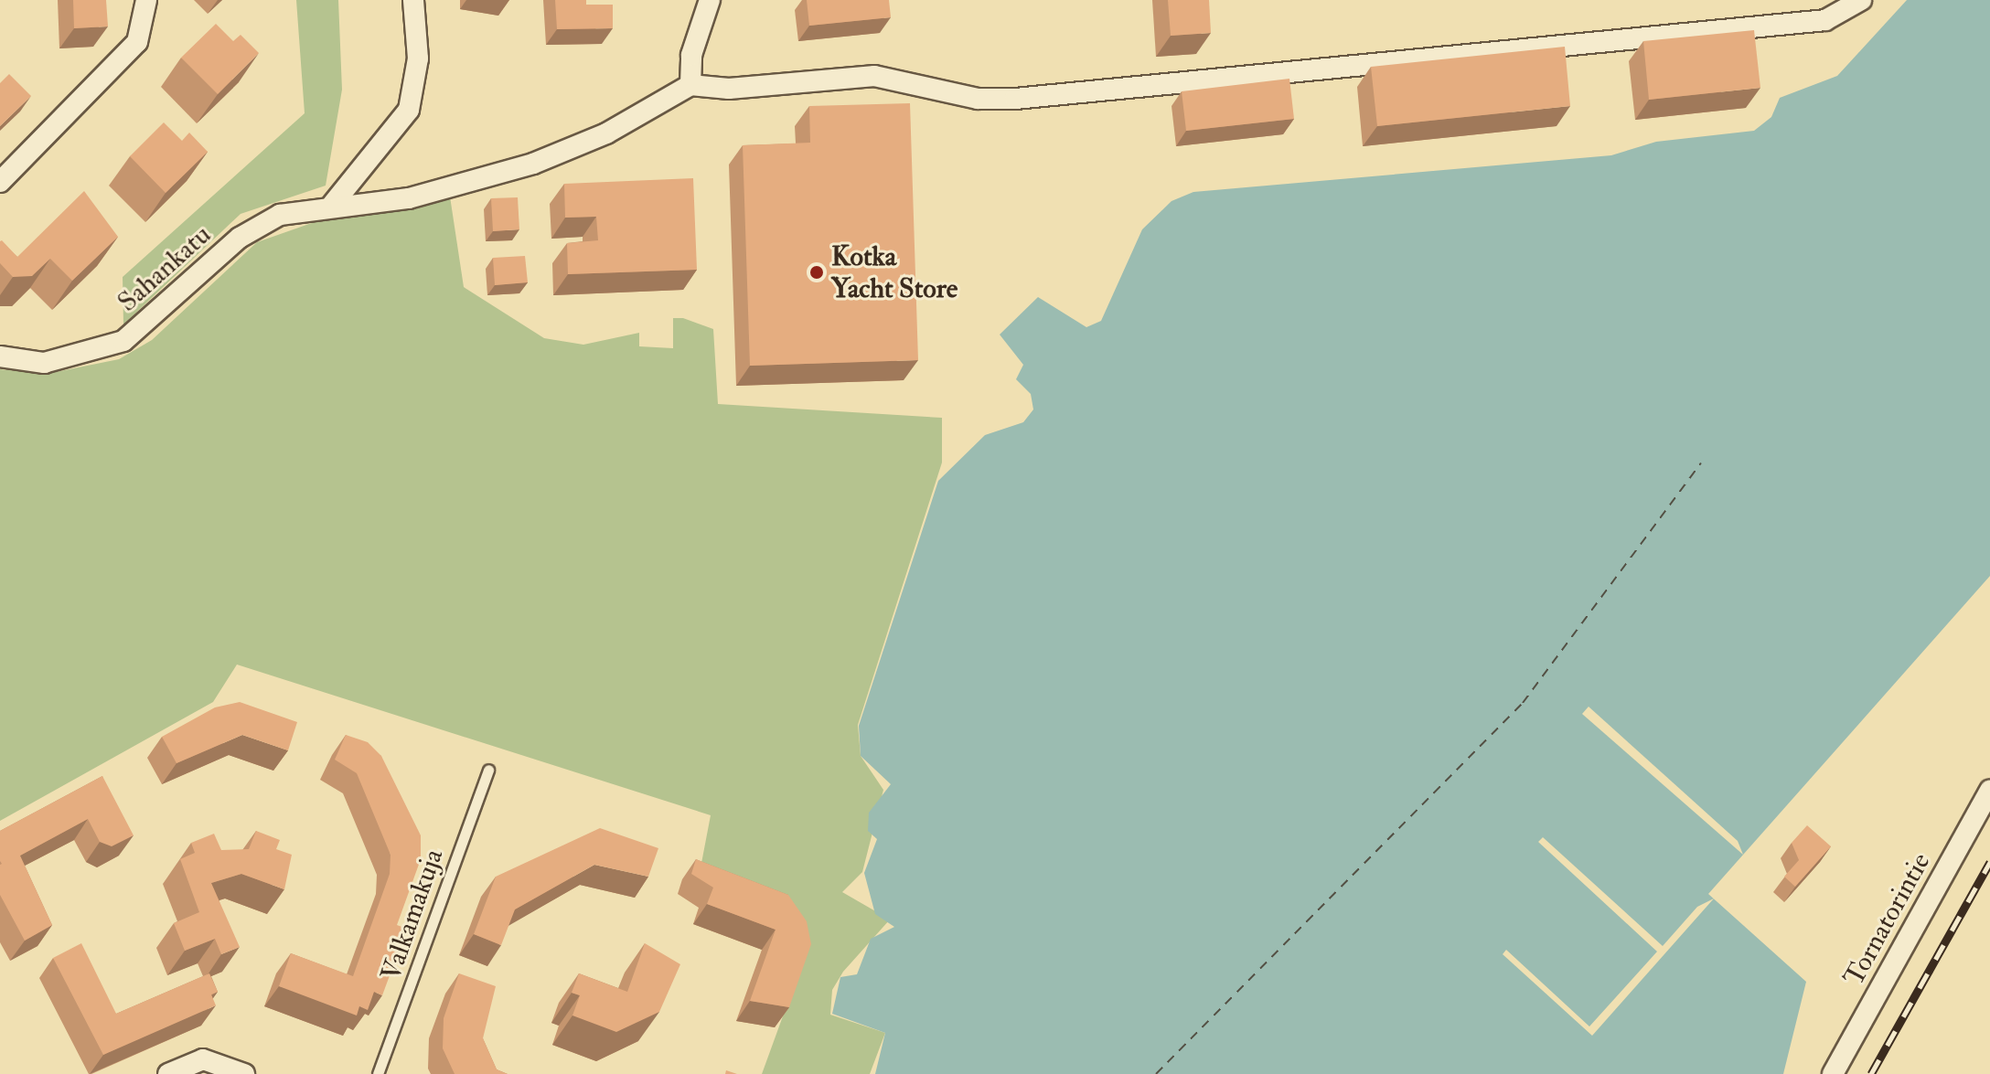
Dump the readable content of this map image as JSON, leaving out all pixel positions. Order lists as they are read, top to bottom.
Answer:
{
  "streets": {
    "street": ["Sahankatu", "Tornatorintie"],
    "lane": ["Valkamakuja"]
  },
  "places": ["Kotka Yacht Store"]
}
